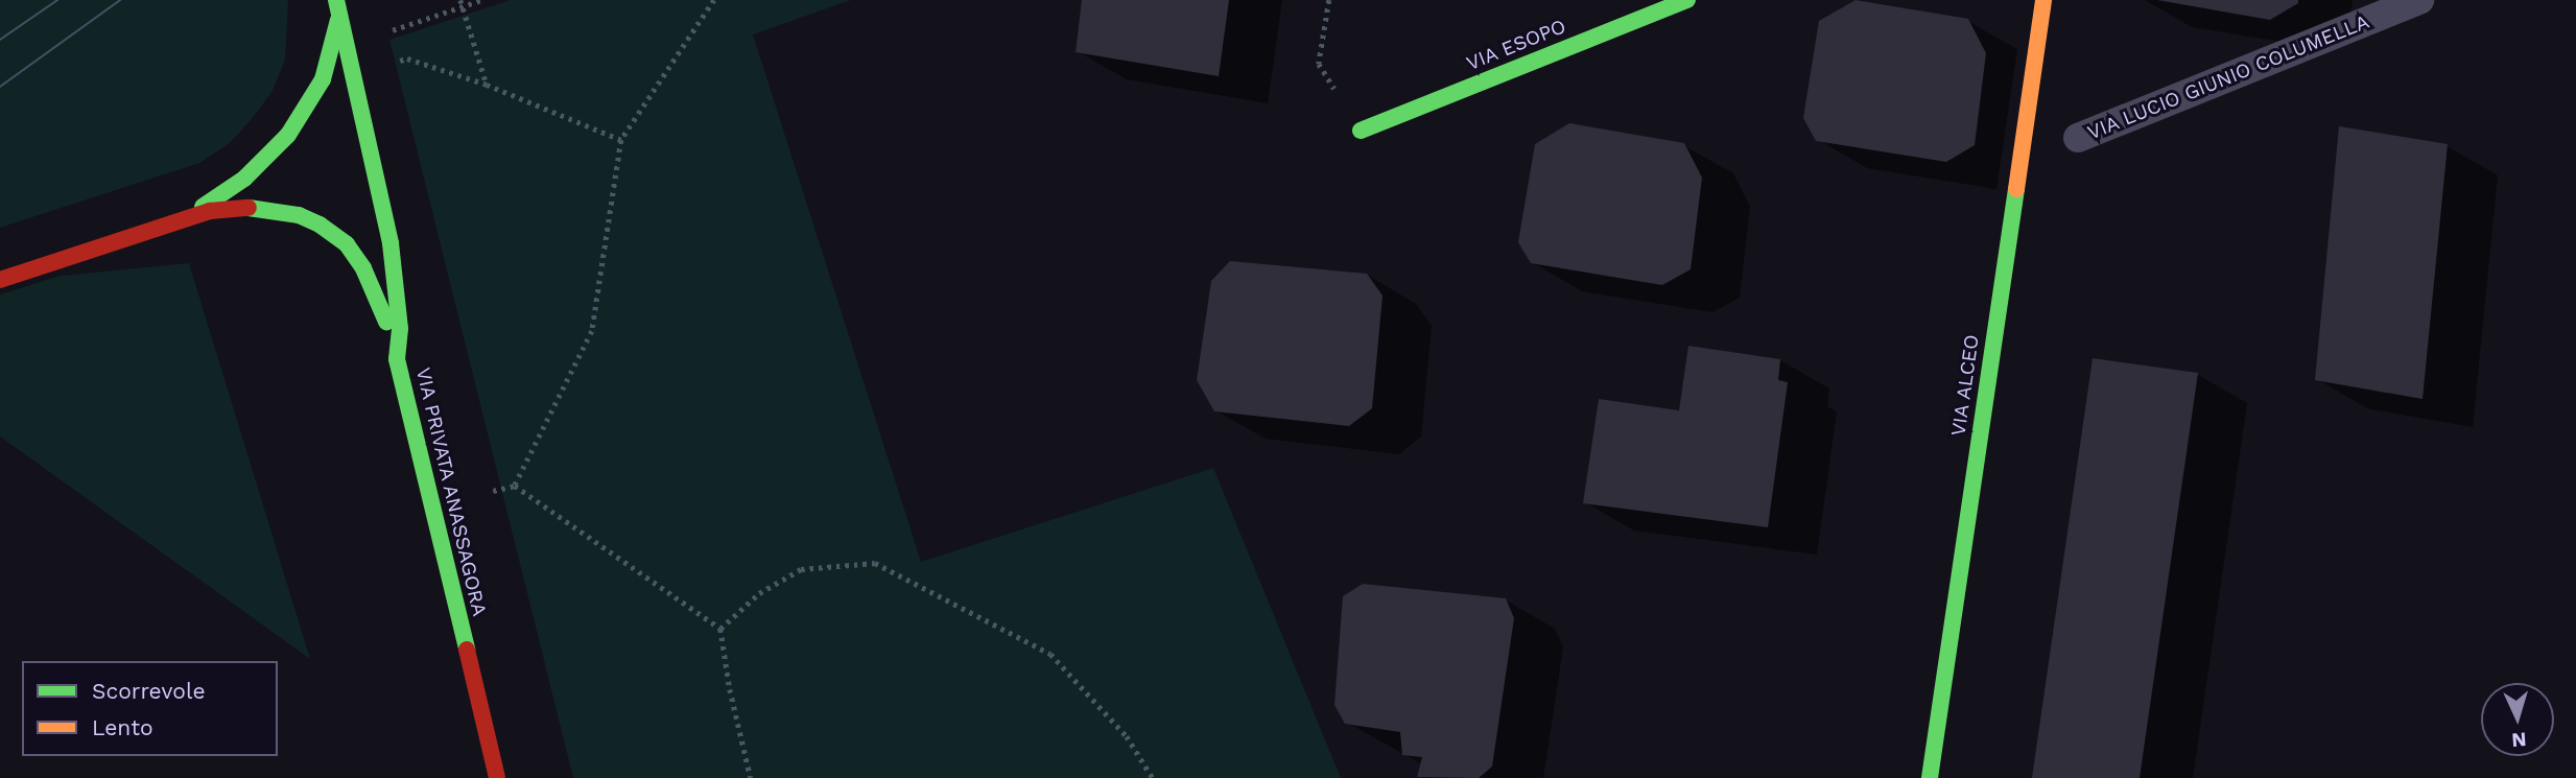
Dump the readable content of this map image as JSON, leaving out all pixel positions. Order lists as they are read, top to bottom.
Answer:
{
  "streets": {
    "street": ["VIA ESOPO", "VIA ALCEO", "VIA PRIVATA ANASSAGORA"],
    "lane": ["VIA LUCIO GIUNIO COLUMELLA"]
  },
  "legend": ["Scorrevole", "Lento"],
  "north": "bottom"
}
